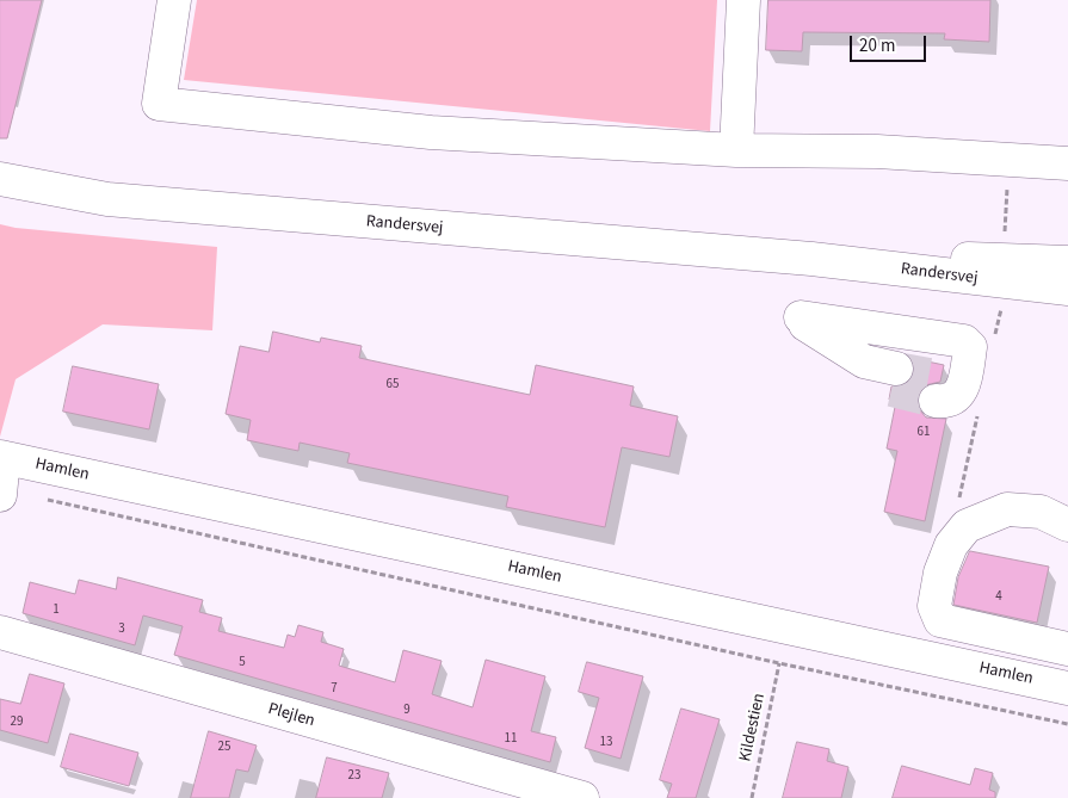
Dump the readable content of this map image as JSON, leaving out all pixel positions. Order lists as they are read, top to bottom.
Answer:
{
  "streets": {
    "street": ["Randersvej", "Hamlen", "Plejlen"],
    "path": ["Kildestien"]
  },
  "house_numbers": [
    "65",
    "61",
    "4",
    "1",
    "3",
    "5",
    "7",
    "9",
    "29",
    "11",
    "13",
    "25",
    "23"
  ],
  "scale_bar": "20 m"
}
